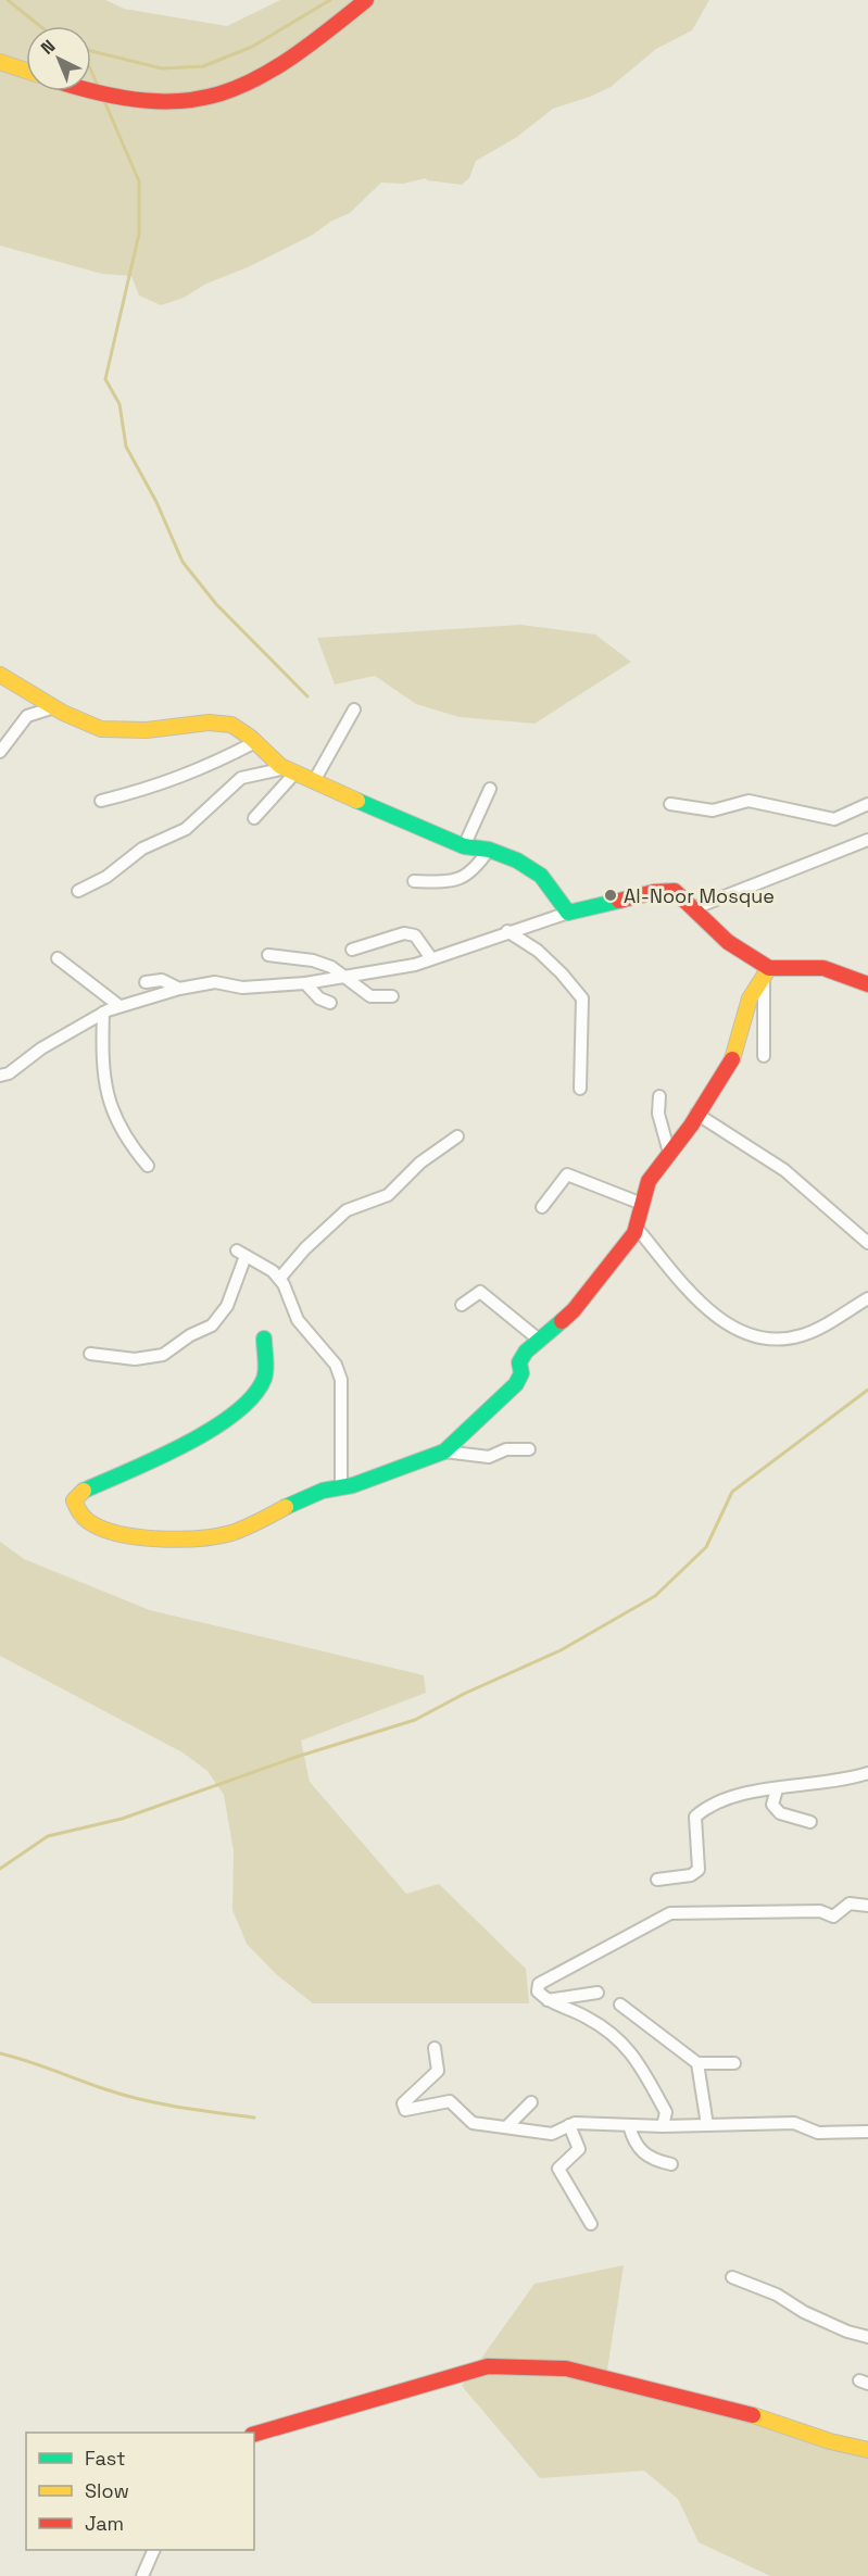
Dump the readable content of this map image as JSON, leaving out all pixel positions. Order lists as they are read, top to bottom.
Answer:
{
  "places": ["Al-Noor Mosque"],
  "legend": ["Fast", "Slow", "Jam"],
  "north": "top left"
}
